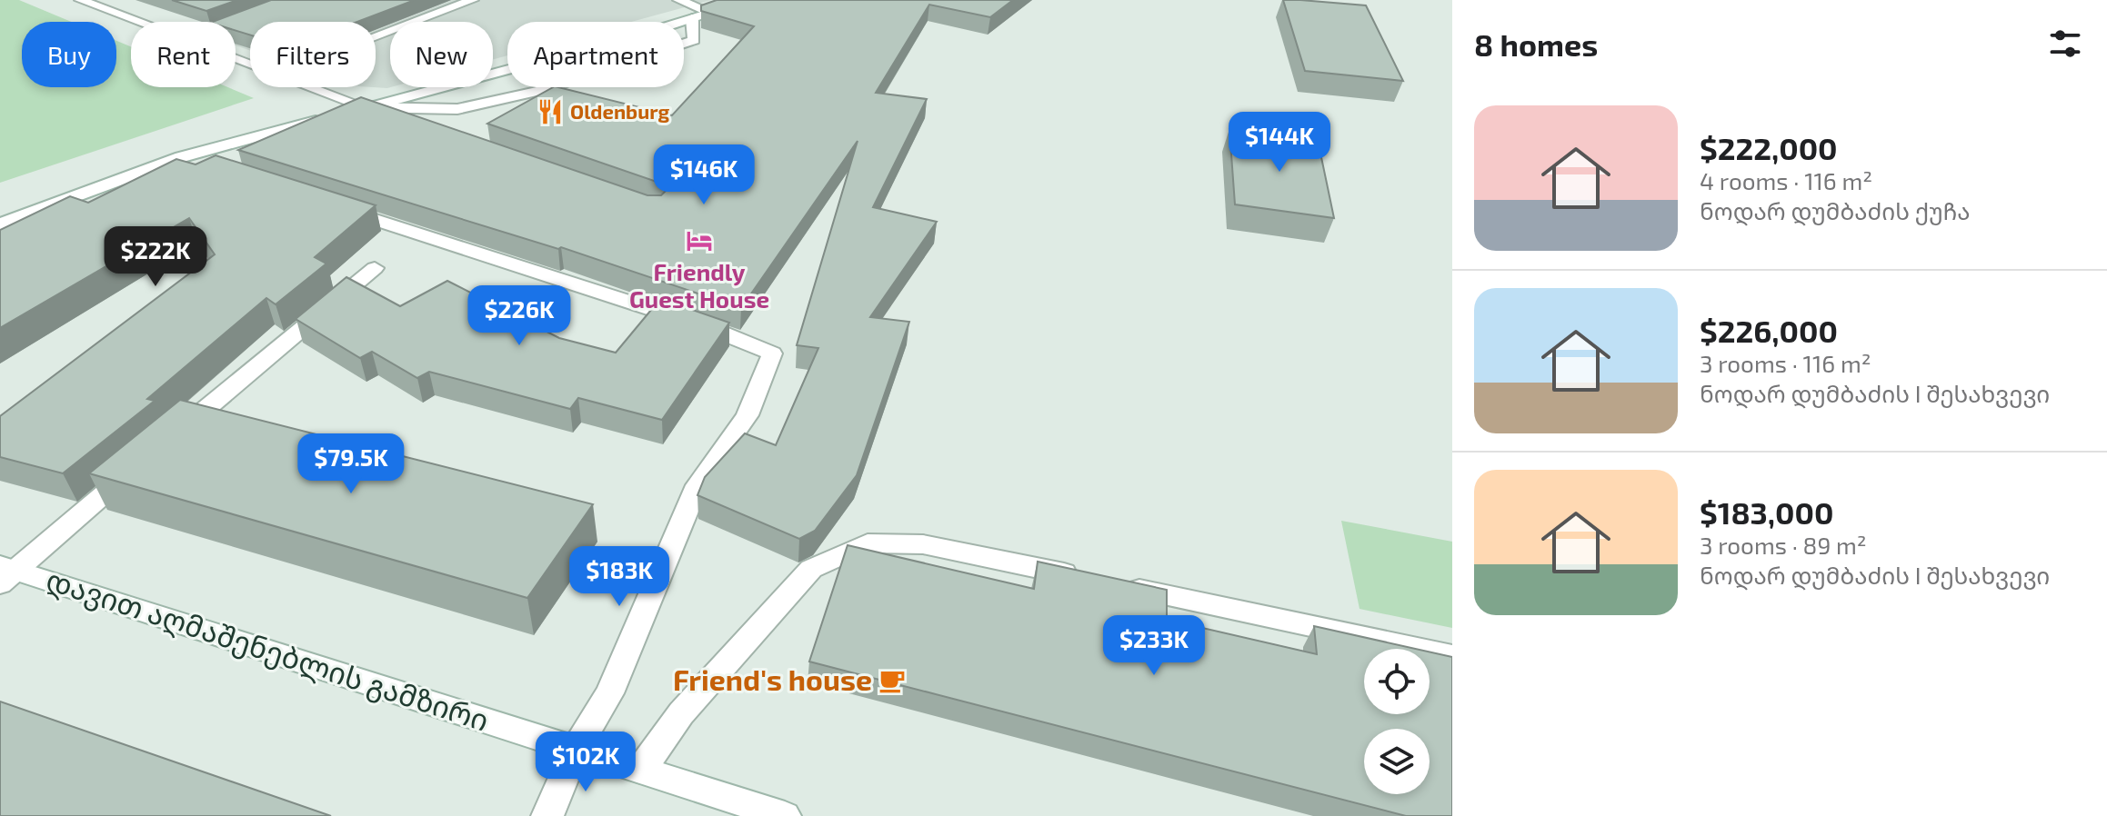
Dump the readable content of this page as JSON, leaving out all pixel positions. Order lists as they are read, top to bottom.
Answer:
{
  "streets": {
    "street": ["დავით აღმაშენებლის გამზირი"]
  },
  "places": {
    "restaurant": ["Oldenburg"],
    "hotel": ["Friendly Guest House"],
    "cafe": ["Friend's house"]
  },
  "page": {
    "heading": "8 homes",
    "chip": [
      "Buy",
      "Rent",
      "Filters",
      "New",
      "Apartment"
    ],
    "list": [
      {
        "name": "$222,000",
        "note": "4 rooms · 116 m² · ნოდარ დუმბაძის ქუჩა"
      },
      {
        "name": "$226,000",
        "note": "3 rooms · 116 m² · ნოდარ დუმბაძის I შესახვევი"
      },
      {
        "name": "$183,000",
        "note": "3 rooms · 89 m² · ნოდარ დუმბაძის I შესახვევი"
      }
    ],
    "price": [
      "$144K",
      "$146K",
      "$222K",
      "$226K",
      "$79.5K",
      "$183K",
      "$233K",
      "$102K"
    ]
  }
}
